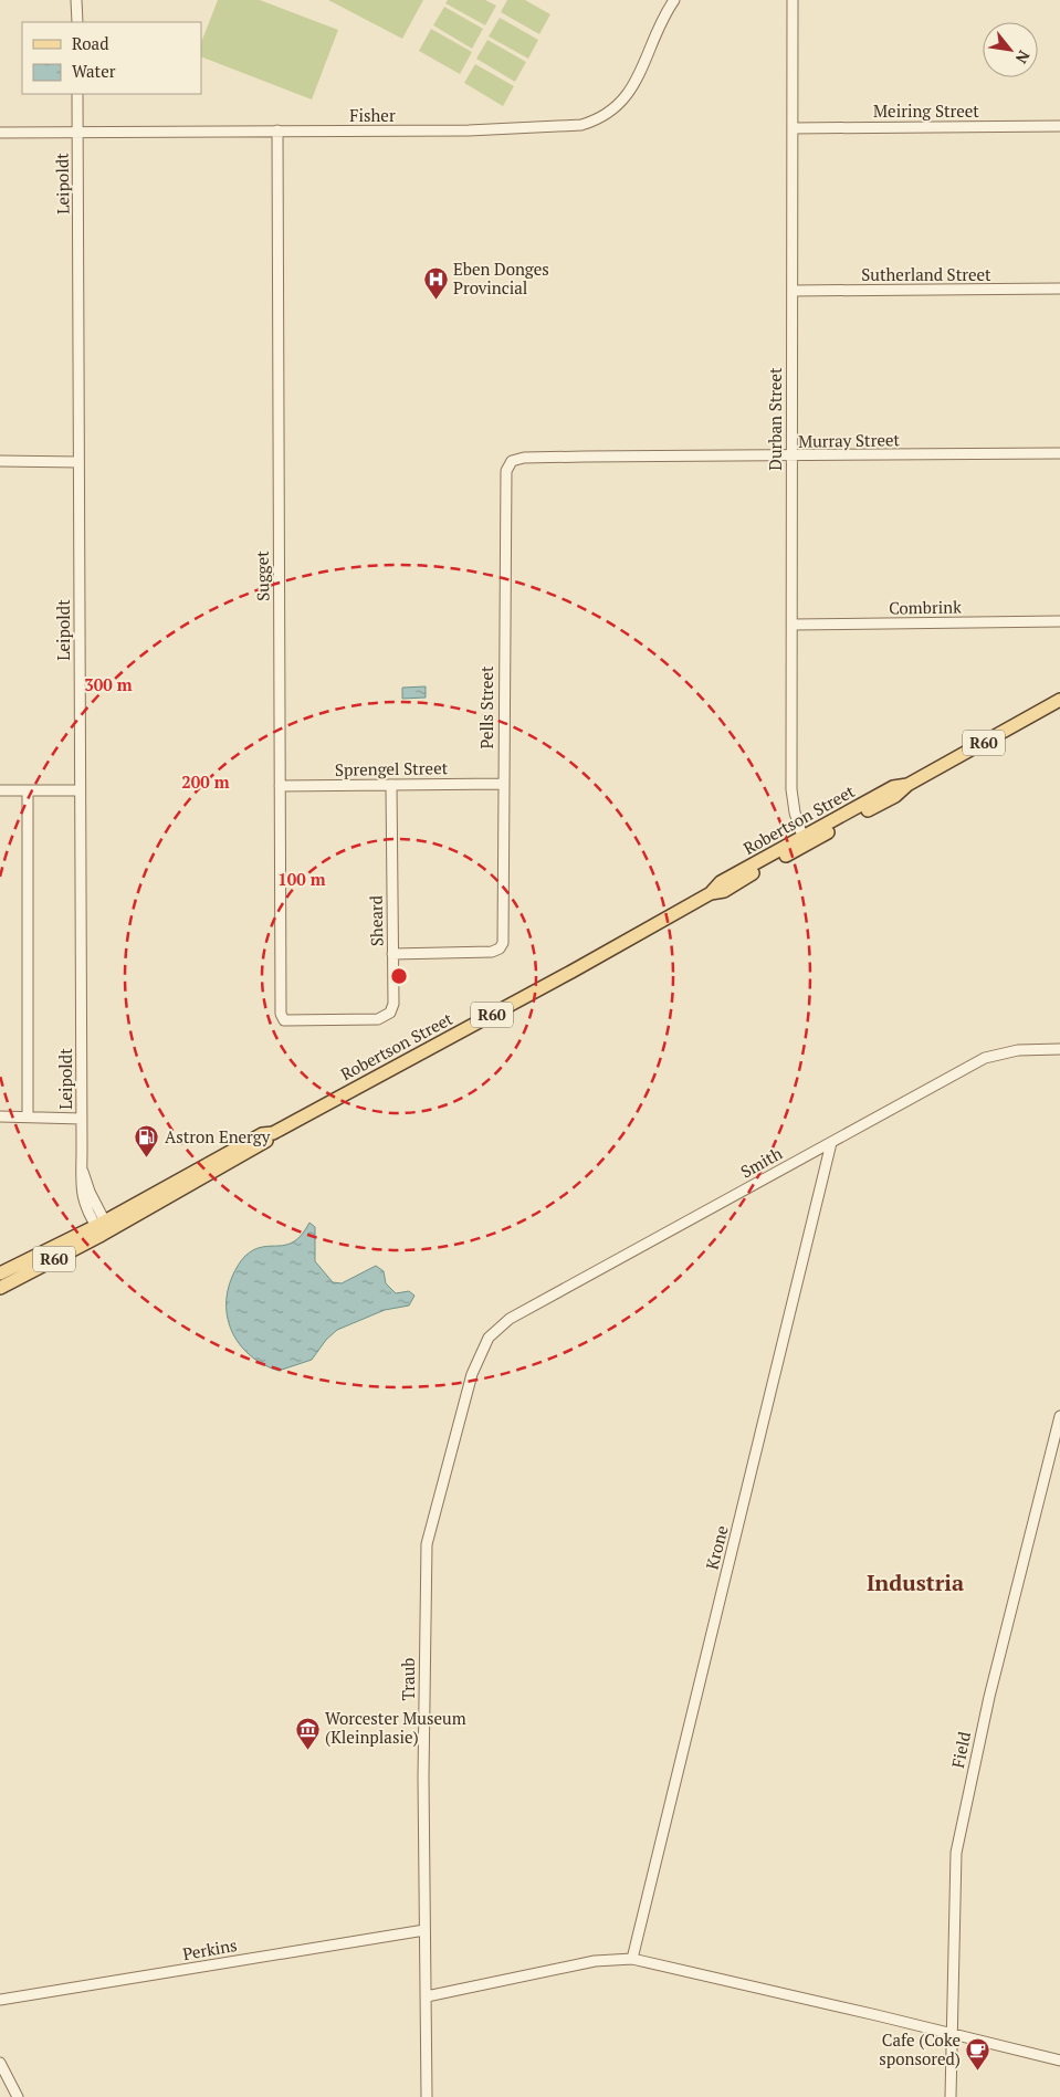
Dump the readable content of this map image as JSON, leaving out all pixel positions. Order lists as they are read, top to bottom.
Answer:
{
  "streets": {
    "main road": ["R60", "Robertson Street"],
    "street": [
      "Meiring Street",
      "Fisher",
      "Leipoldt",
      "Sutherland Street",
      "Durban Street",
      "Murray Street",
      "Sugget",
      "Combrink",
      "Pells Street",
      "Sprengel Street",
      "Sheard",
      "Smith",
      "Krone",
      "Traub",
      "Field",
      "Perkins"
    ]
  },
  "crossings": [
    ["Meiring Street", "Durban Street"],
    ["Fisher", "Leipoldt"],
    ["Fisher", "Sugget"],
    ["Leipoldt", "Robertson Street"],
    ["Sutherland Street", "Durban Street"],
    ["Durban Street", "Murray Street"],
    ["Durban Street", "Combrink"],
    ["Durban Street", "Robertson Street"],
    ["Murray Street", "Pells Street"],
    ["Sugget", "Sprengel Street"],
    ["Sugget", "Sheard"],
    ["Pells Street", "Sprengel Street"],
    ["Pells Street", "Sheard"],
    ["Sprengel Street", "Sheard"],
    ["Smith", "Krone"],
    ["Smith", "Traub"],
    ["Traub", "Perkins"]
  ],
  "districts": ["Industria"],
  "places": {
    "hospital": ["Eben Donges Provincial"],
    "fuel station": ["Astron Energy"],
    "museum": ["Worcester Museum (Kleinplasie)"],
    "cafe": ["Cafe (Coke sponsored)"]
  },
  "legend": ["Road", "Water"],
  "north": "bottom right",
  "rings": ["300 m", "200 m", "100 m"]
}
